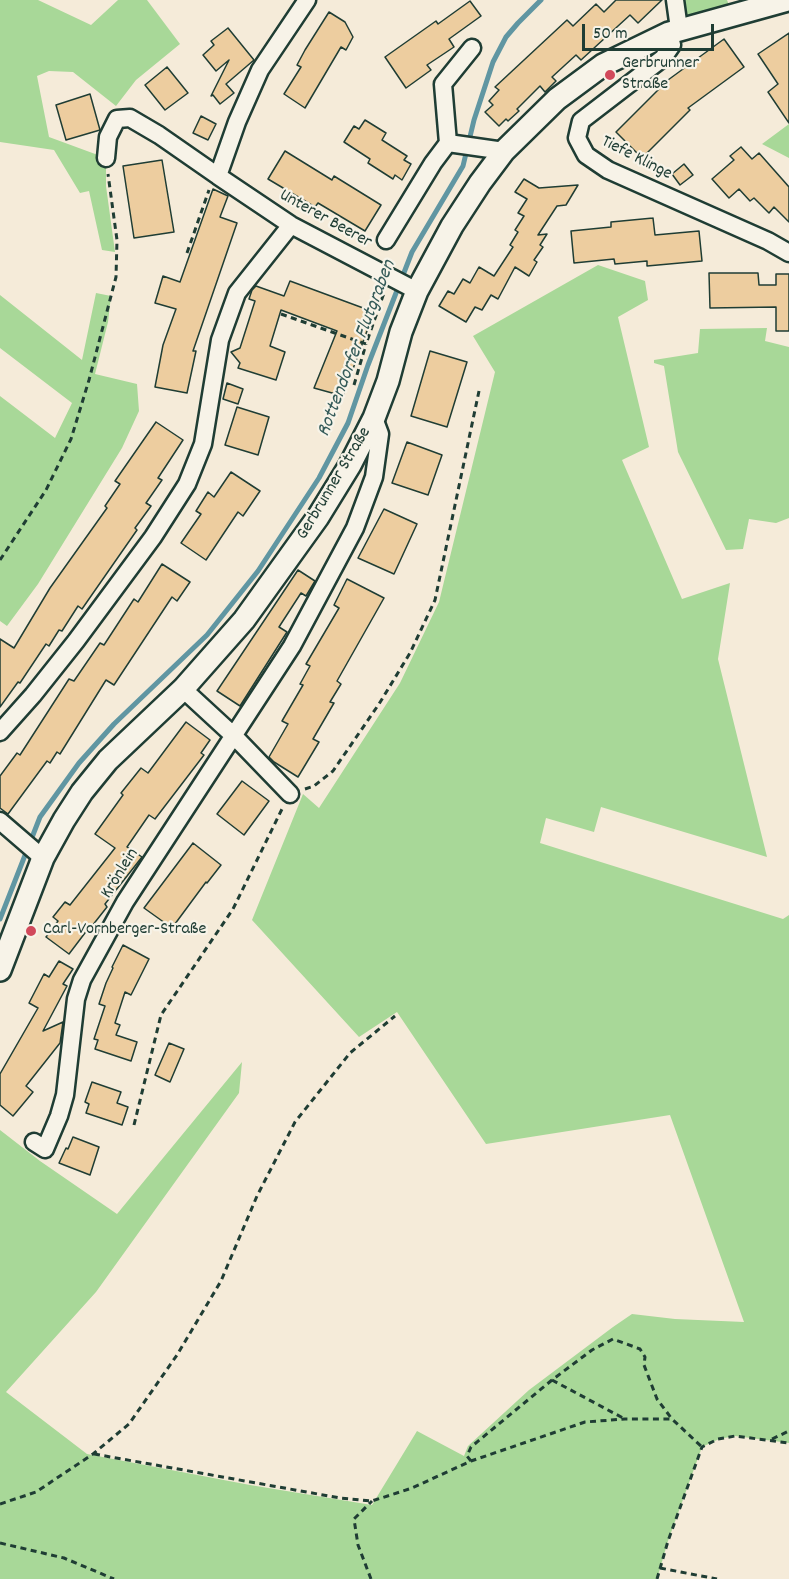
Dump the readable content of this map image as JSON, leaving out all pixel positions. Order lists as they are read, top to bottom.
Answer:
{
  "streets": {
    "street": [
      "Tiefe Klinge",
      "Unterer Beerer",
      "Gerbrunner Straße",
      "Krönlein"
    ]
  },
  "crossings": [
    ["Tiefe Klinge", "Gerbrunner Straße"],
    ["Unterer Beerer", "Gerbrunner Straße"],
    ["Gerbrunner Straße", "Krönlein"]
  ],
  "water": ["Rottendorfer Flutgraben"],
  "places": ["Gerbrunner Straße", "Carl-Vornberger-Straße"],
  "scale_bar": "50 m"
}
